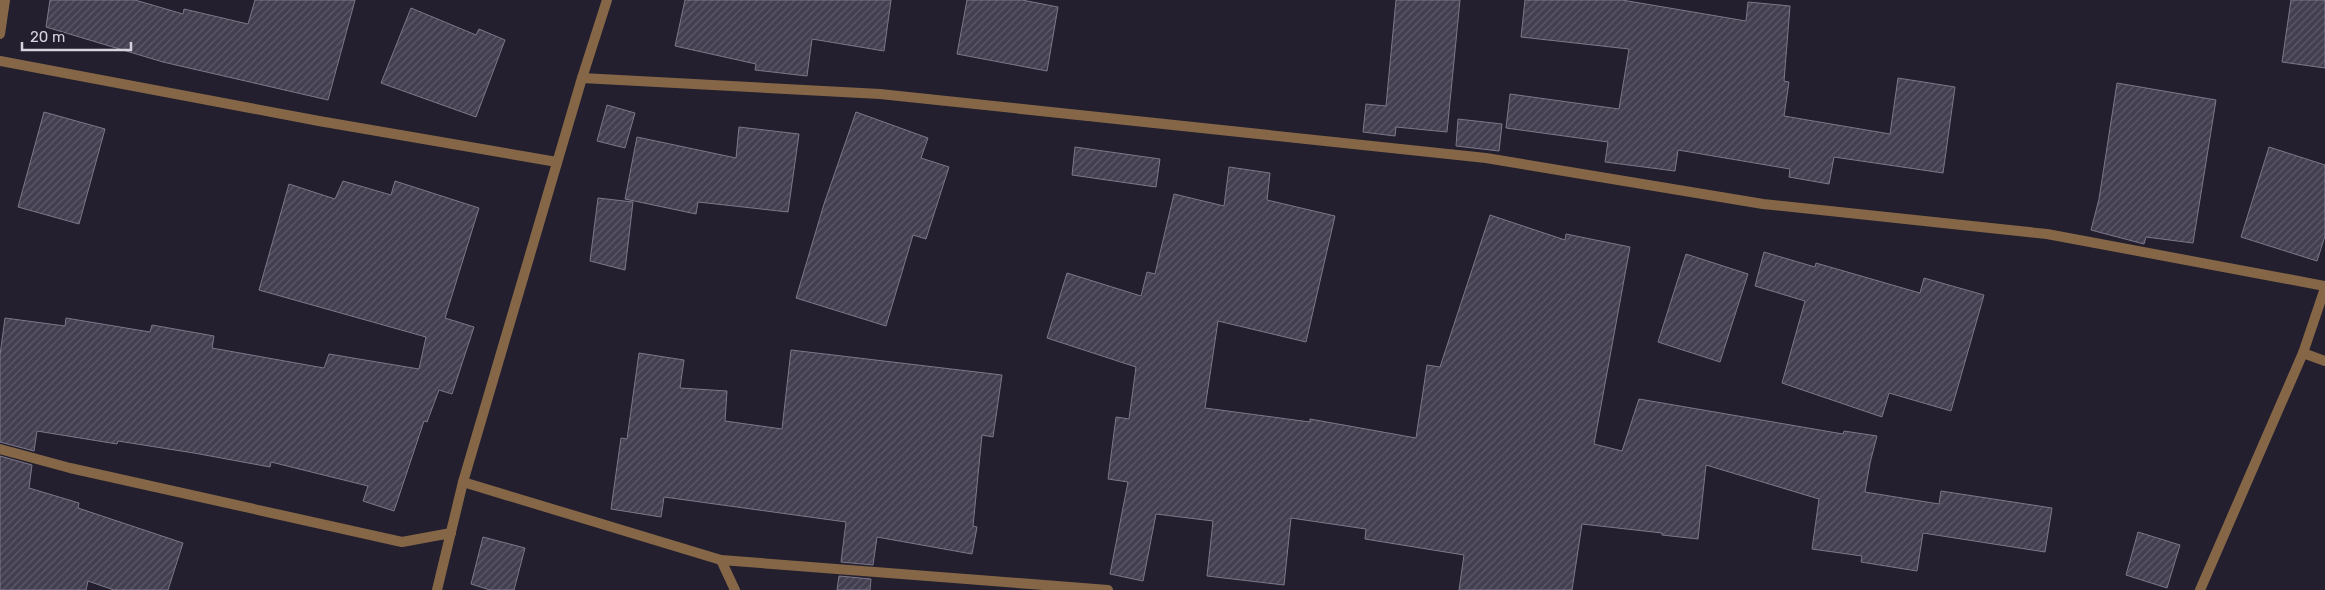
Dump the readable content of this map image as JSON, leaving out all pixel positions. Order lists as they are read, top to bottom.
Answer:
{
  "scale_bar": "20 m"
}
